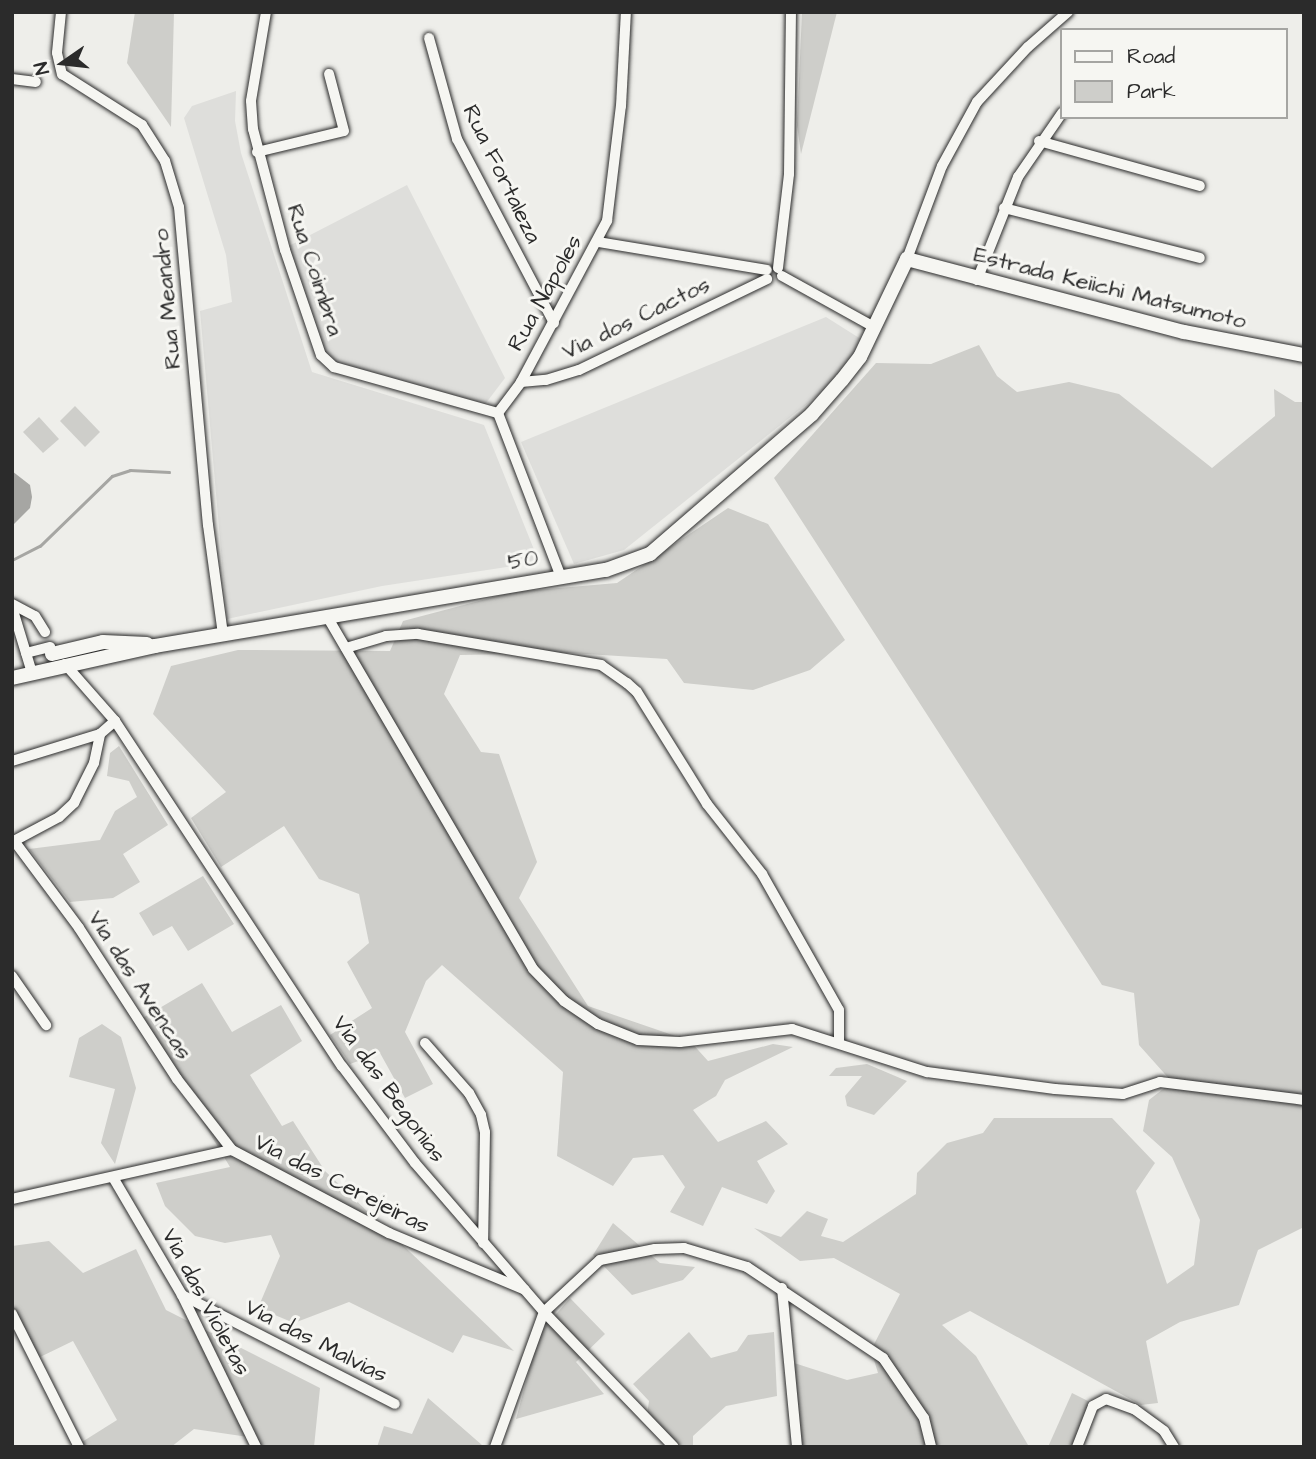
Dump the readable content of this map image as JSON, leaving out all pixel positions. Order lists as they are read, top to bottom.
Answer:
{
  "streets": {
    "main road": ["Estrada Keiichi Matsumoto", "50"],
    "street": [
      "Rua Fortaleza",
      "Rua Coimbra",
      "Rua Napoles",
      "Rua Meandro",
      "Via dos Cactos",
      "Via das Avencas",
      "Via das Begonias",
      "Via das Cerejeiras",
      "Via das Violetas",
      "Via das Malvias"
    ]
  },
  "crossings": [
    ["Rua Fortaleza", "Rua Napoles"],
    ["Rua Coimbra", "Rua Napoles"],
    ["Estrada Keiichi Matsumoto", "50"],
    ["Rua Napoles", "Via dos Cactos"],
    ["Rua Meandro", "50"],
    ["50", "Via das Begonias"],
    ["Via das Avencas", "Via das Cerejeiras"],
    ["Via das Begonias", "Via das Cerejeiras"],
    ["Via das Cerejeiras", "Via das Violetas"],
    ["Via das Violetas", "Via das Malvias"]
  ],
  "legend": ["Road", "Park"],
  "north": "left"
}
